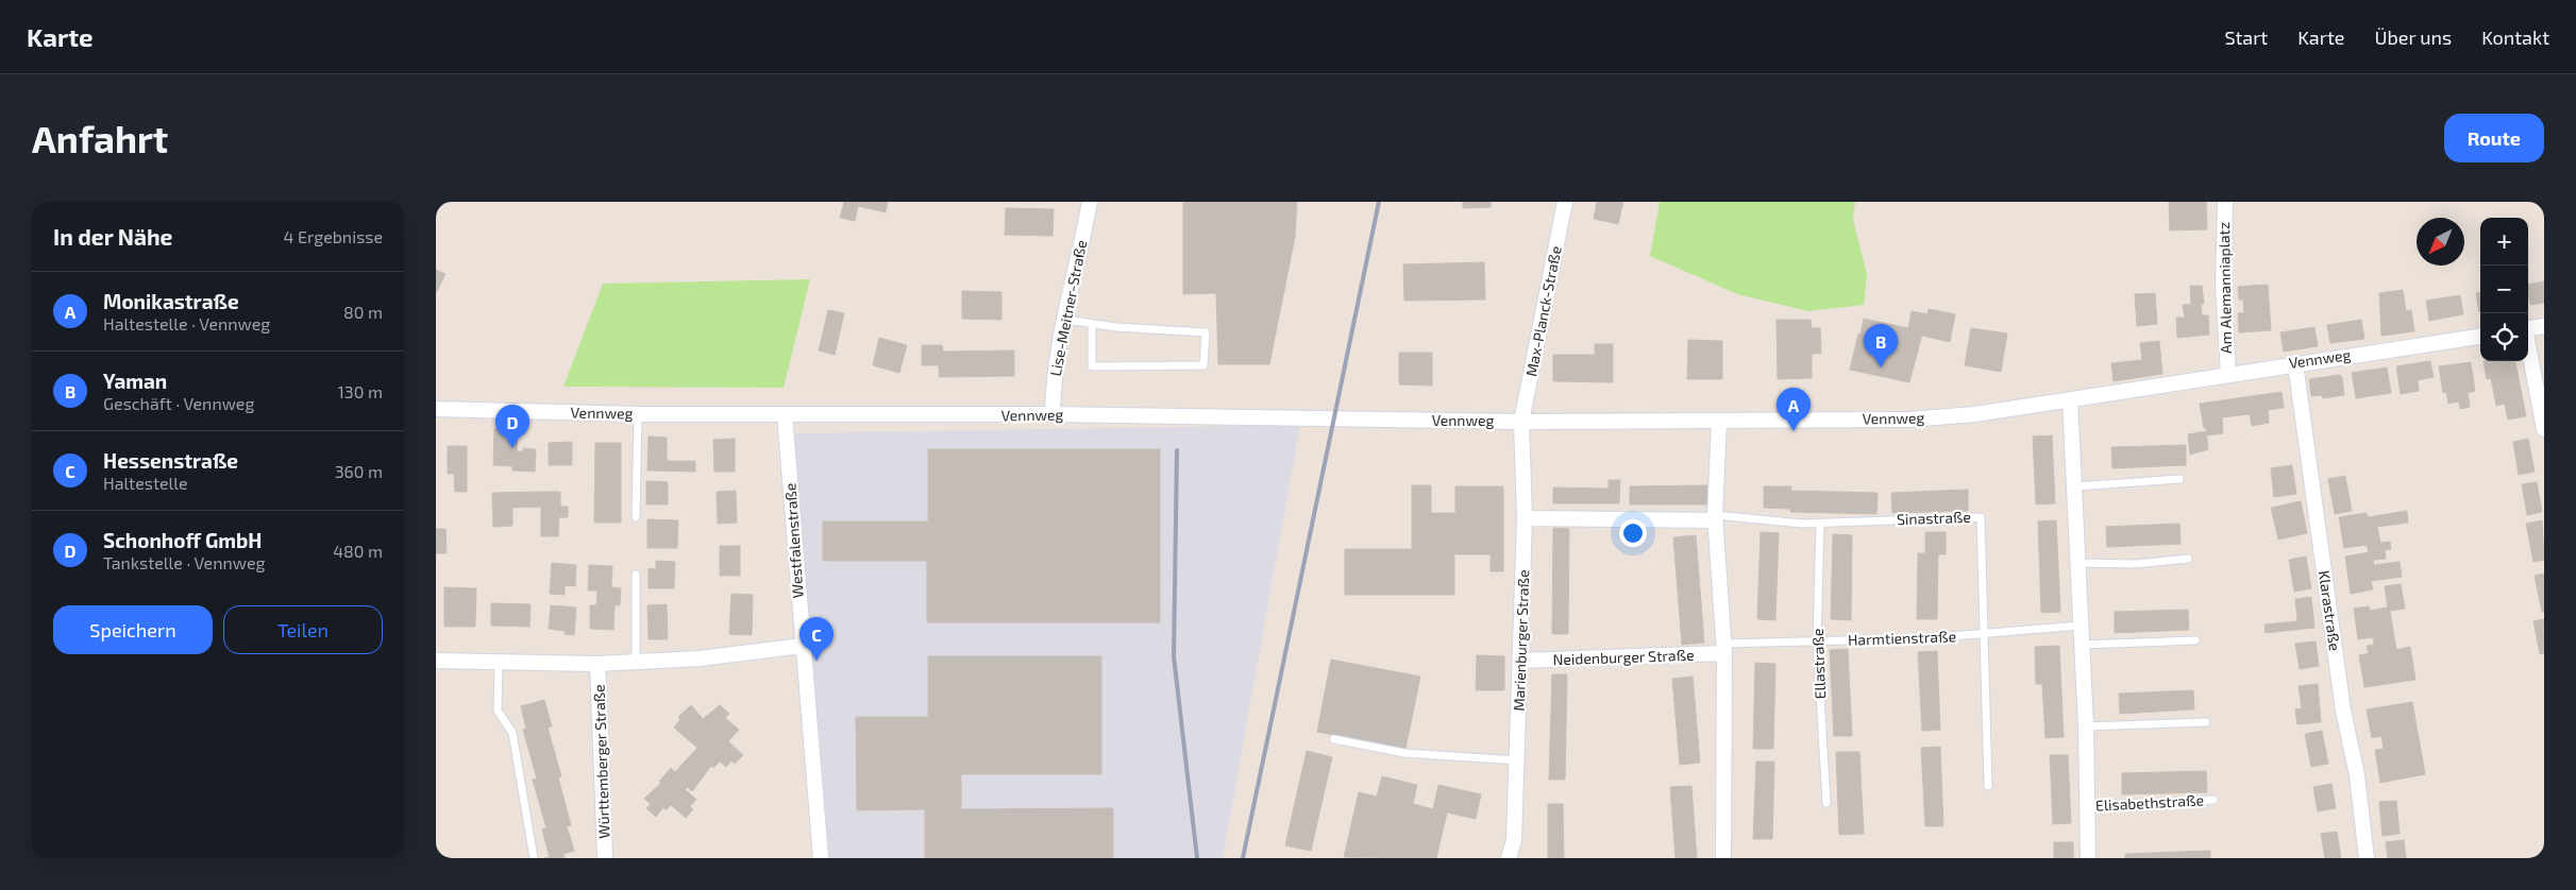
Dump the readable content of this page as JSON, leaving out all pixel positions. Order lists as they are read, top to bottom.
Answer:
{
  "streets": {
    "street": [
      "Am Alemanniaplatz",
      "Lise-Meitner-Straße",
      "Max-Planck-Straße",
      "Vennweg",
      "Westfalenstraße",
      "Klarastraße",
      "Marienburger Straße",
      "Neidenburger Straße",
      "Württemberger Straße",
      "Elisabethstraße"
    ],
    "lane": ["Sinastraße", "Harmtienstraße", "Ellastraße"]
  },
  "crossings": [
    ["Am Alemanniaplatz", "Vennweg"],
    ["Lise-Meitner-Straße", "Vennweg"],
    ["Max-Planck-Straße", "Vennweg"],
    ["Max-Planck-Straße", "Marienburger Straße"],
    ["Vennweg", "Westfalenstraße"],
    ["Vennweg", "Klarastraße"],
    ["Vennweg", "Marienburger Straße"],
    ["Vennweg", "Elisabethstraße"],
    ["Sinastraße", "Harmtienstraße"],
    ["Sinastraße", "Ellastraße"],
    ["Harmtienstraße", "Neidenburger Straße"],
    ["Harmtienstraße", "Ellastraße"],
    ["Harmtienstraße", "Elisabethstraße"],
    ["Marienburger Straße", "Neidenburger Straße"]
  ],
  "north": "bottom left",
  "page": {
    "header": "Karte",
    "nav": [
      "Start",
      "Karte",
      "Über uns",
      "Kontakt"
    ],
    "buttons": [
      "Route",
      ["Speichern", "Teilen"]
    ],
    "title": "Anfahrt",
    "heading": ["In der Nähe", "4 Ergebnisse"],
    "map_buttons": ["+", "−"],
    "list": [
      {
        "mark": "A",
        "name": "Monikastraße",
        "note": "Haltestelle · Vennweg",
        "value": "80 m"
      },
      {
        "mark": "B",
        "name": "Yaman",
        "note": "Geschäft · Vennweg",
        "value": "130 m"
      },
      {
        "mark": "C",
        "name": "Hessenstraße",
        "note": "Haltestelle",
        "value": "360 m"
      },
      {
        "mark": "D",
        "name": "Schonhoff GmbH",
        "note": "Tankstelle · Vennweg",
        "value": "480 m"
      }
    ],
    "pins": [
      "B",
      "A",
      "D",
      "C"
    ]
  }
}
